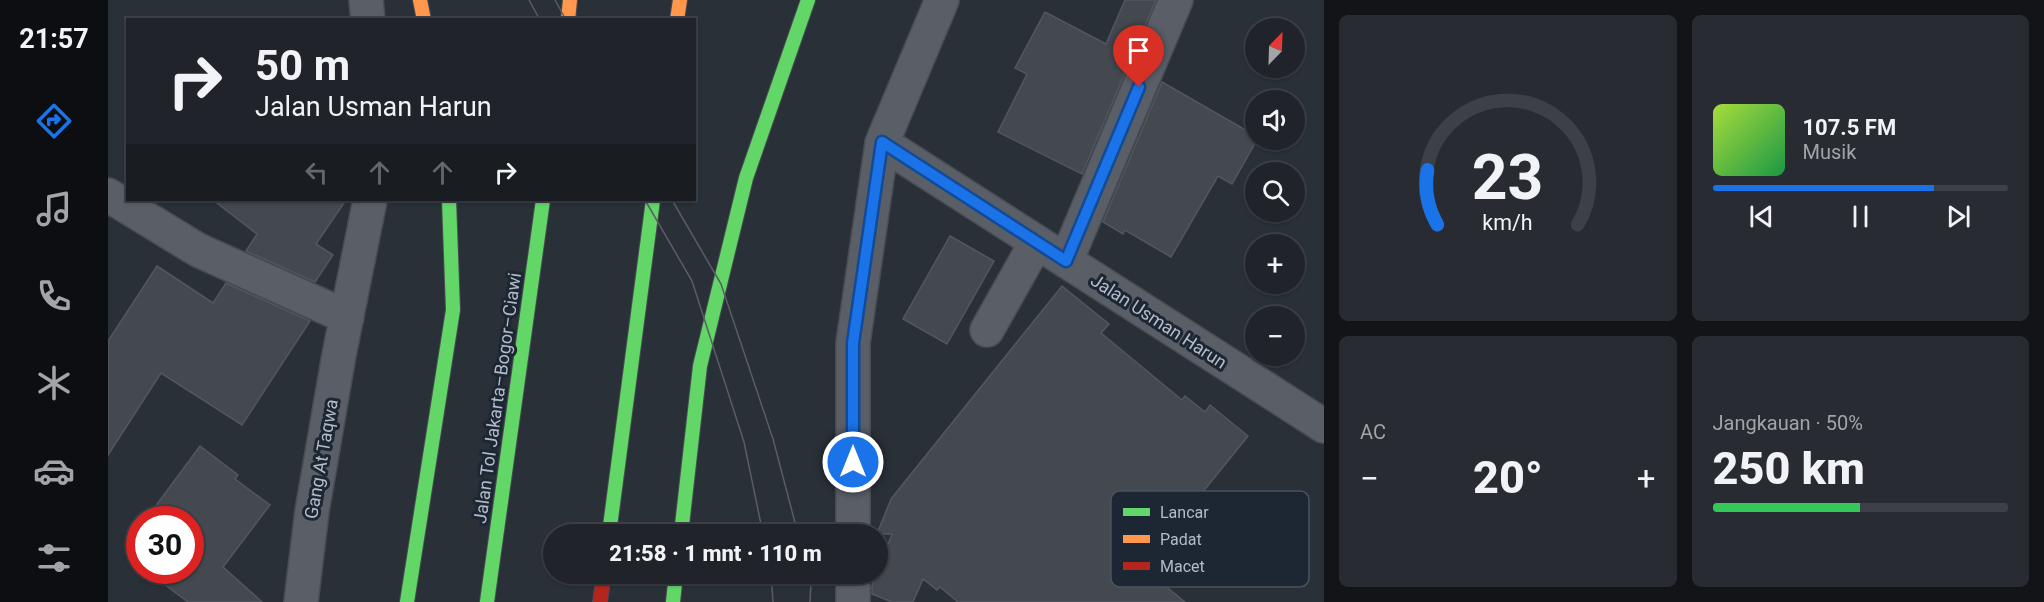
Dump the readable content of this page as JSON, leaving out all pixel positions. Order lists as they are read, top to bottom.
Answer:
{
  "streets": {
    "highway": ["Jalan Tol Jakarta–Bogor–Ciawi"],
    "street": ["Jalan Usman Harun", "Gang At Taqwa"]
  },
  "legend": ["Lancar", "Padat", "Macet"],
  "north": "top right",
  "page": {
    "tabs": "21:57",
    "map_buttons": ["+", "−"],
    "turn": ["50 m", "Jalan Usman Harun"],
    "song": ["107.5 FM", "Musik"],
    "tile": [
      "AC",
      ["Jangkauan · 50%", "250 km"]
    ],
    "heat": ["−", "20°", "+"],
    "limit": "30",
    "trip": "21:58 · 1 mnt · 110 m",
    "gauge": ["23", "km/h"]
  }
}
